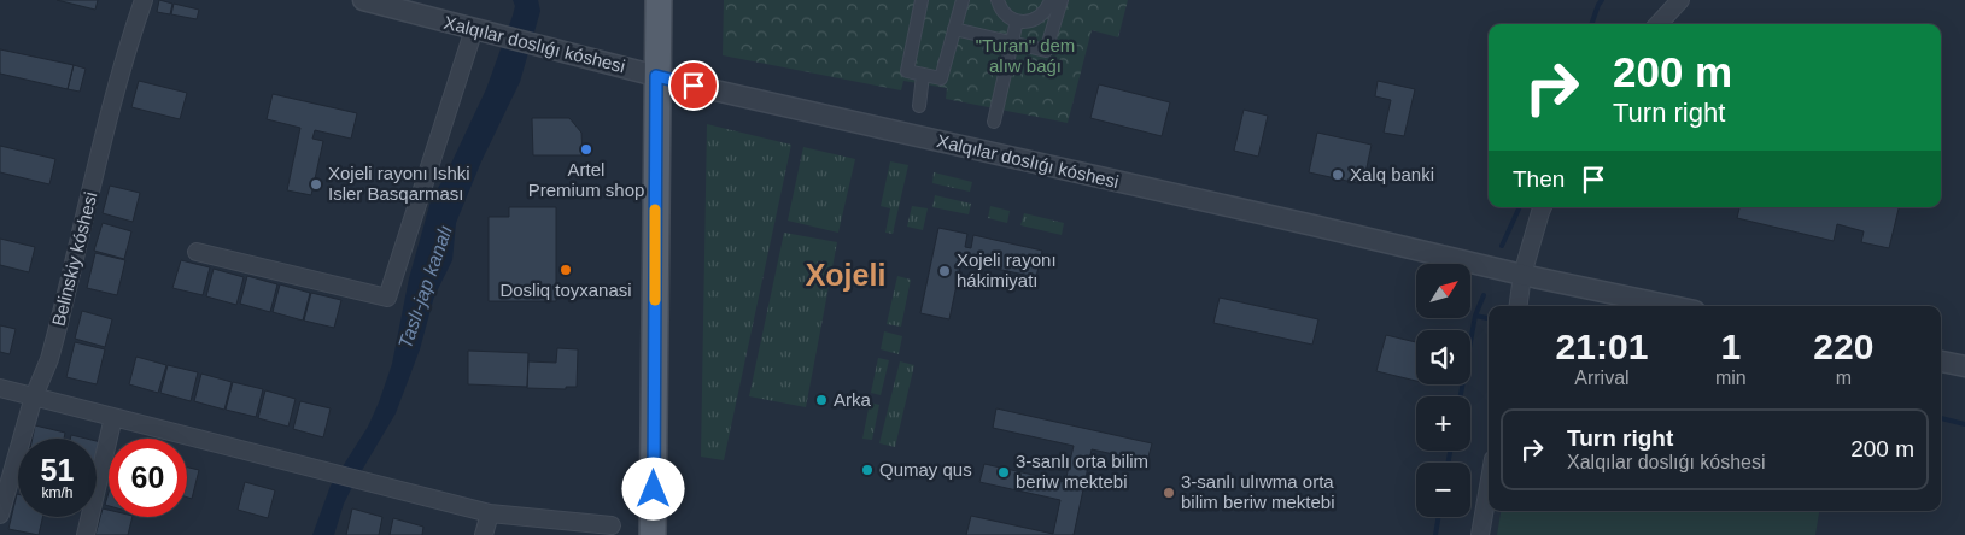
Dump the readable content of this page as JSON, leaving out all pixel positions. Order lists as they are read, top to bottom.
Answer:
{
  "streets": {
    "street": ["Xalqılar doslıǵı kóshesi", "Belinskiy kóshesi"]
  },
  "districts": ["Xojeli"],
  "water": ["Taslı-jap kanalı"],
  "parks": ["\"Turan\" dem alıw baǵı"],
  "places": [
    "Artel Premium shop",
    "Xalq banki",
    "Xojeli rayonı Ishki Isler Basqarması",
    "Dosliq toyxanasi",
    "Xojeli rayonı hákimiyatı",
    "Arka",
    "Qumay qus",
    "3-sanlı orta bilim beriw mektebi",
    "3-sanlı ulıwma orta bilim beriw mektebi"
  ],
  "north": "top right",
  "page": {
    "turn": ["200 m", "Turn right"],
    "then": "Then",
    "map_buttons": ["+", "−"],
    "eta": [
      "21:01",
      "Arrival",
      "1",
      "min",
      "220",
      "m"
    ],
    "list": [
      {
        "name": "Turn right",
        "note": "Xalqılar doslıǵı kóshesi",
        "value": "200 m"
      }
    ],
    "speed": "51 km/h",
    "limit": "60"
  }
}
